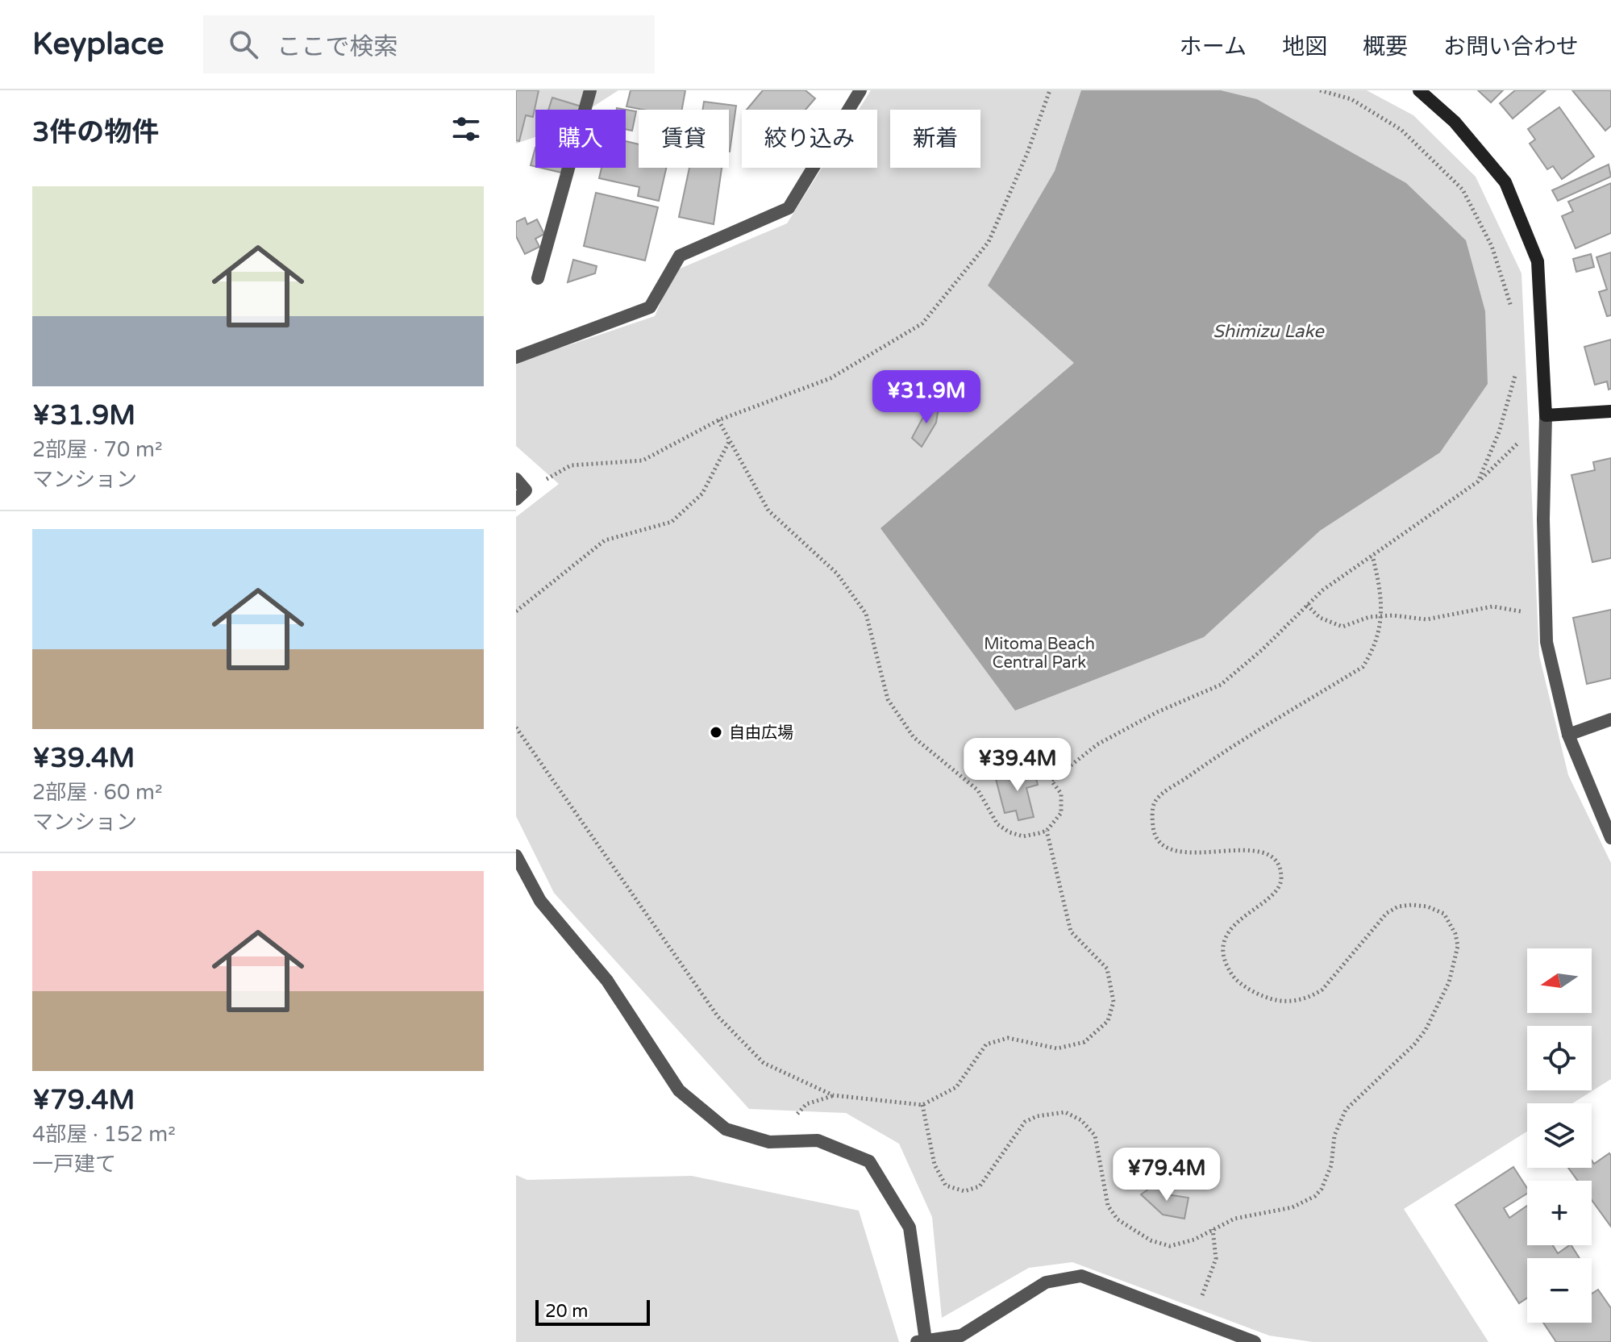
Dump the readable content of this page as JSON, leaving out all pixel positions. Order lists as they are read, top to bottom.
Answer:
{
  "water": ["Shimizu Lake"],
  "parks": ["Mitoma Beach Central Park"],
  "places": ["自由広場"],
  "scale_bar": "20 m",
  "north": "left",
  "page": {
    "header": "Keyplace",
    "search": "ここで検索",
    "nav": [
      "ホーム",
      "地図",
      "概要",
      "お問い合わせ"
    ],
    "heading": "3件の物件",
    "chip": [
      "購入",
      "賃貸",
      "絞り込み",
      "新着"
    ],
    "list": [
      {
        "name": "¥31.9M",
        "note": "2部屋 · 70 m² · マンション"
      },
      {
        "name": "¥39.4M",
        "note": "2部屋 · 60 m² · マンション"
      },
      {
        "name": "¥79.4M",
        "note": "4部屋 · 152 m² · 一戸建て"
      }
    ],
    "price": ["¥31.9M", "¥39.4M", "¥79.4M"],
    "map_buttons": ["+", "−"],
    "scale": "20 m"
  }
}
